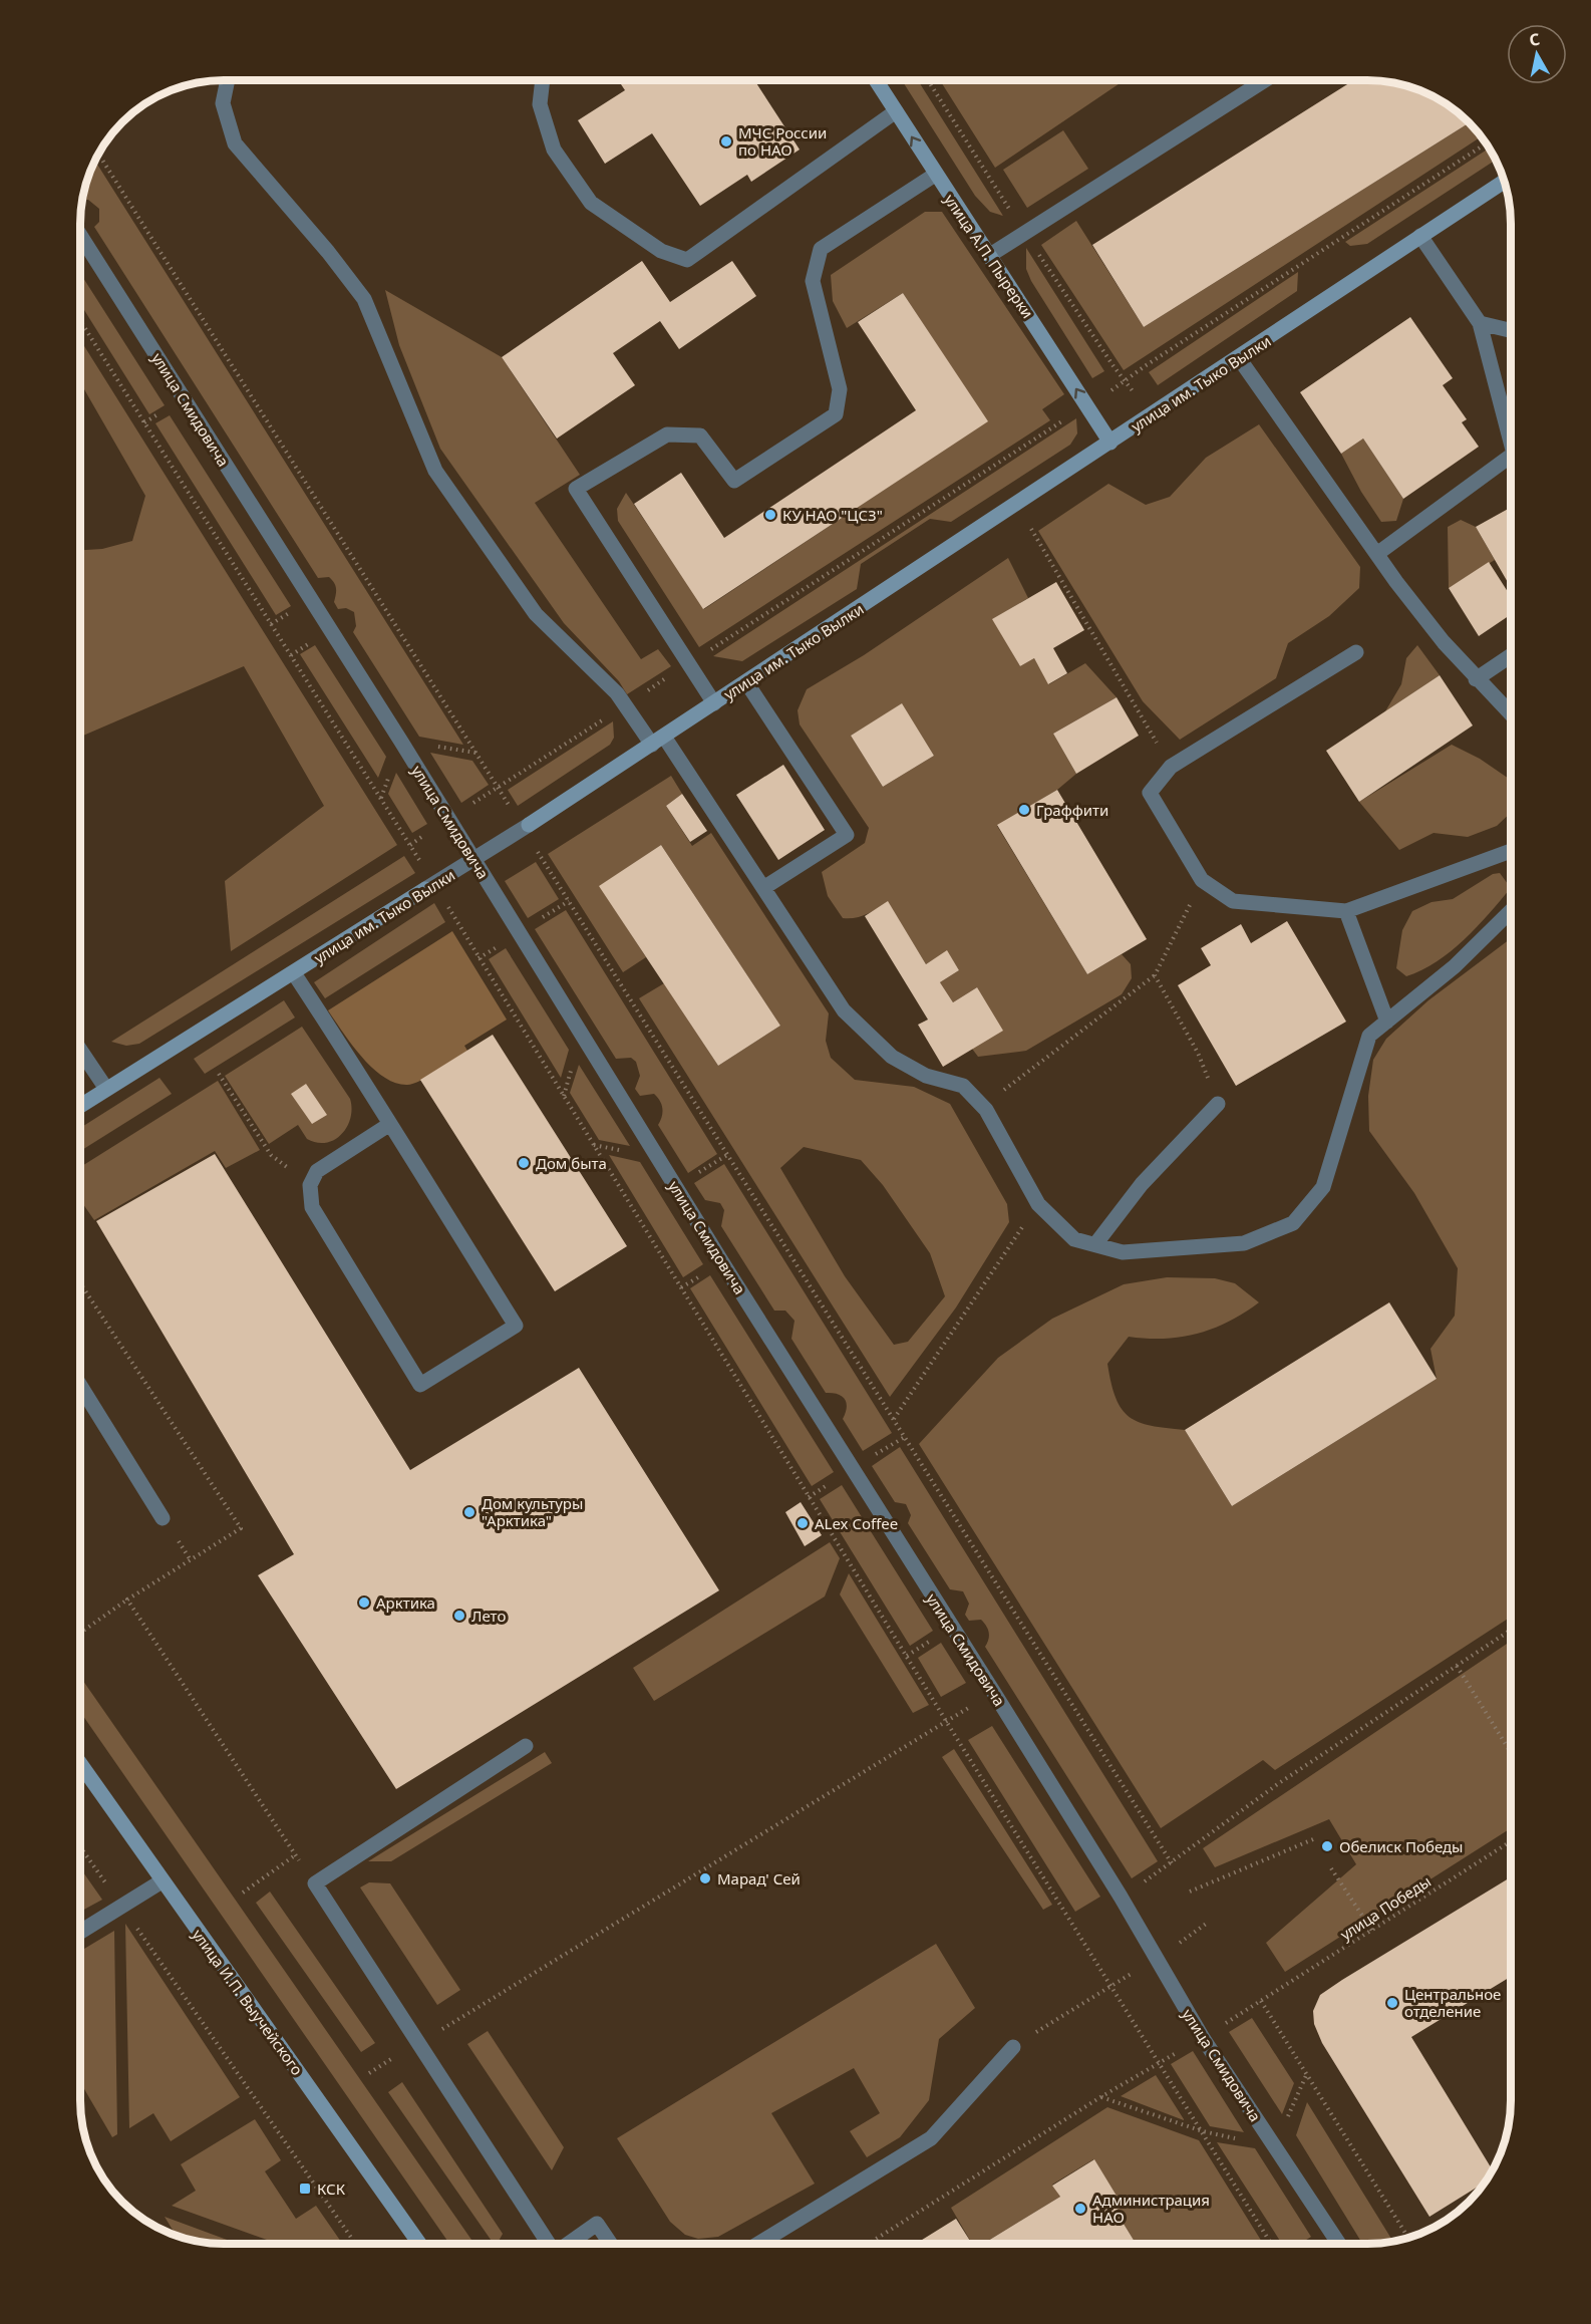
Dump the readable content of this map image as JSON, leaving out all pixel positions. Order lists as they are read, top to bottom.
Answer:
{
  "streets": {
    "street": [
      "улица А.П. Пырерки",
      "улица им. Тыко Вылки",
      "улица Смидовича",
      "улица И.П. Выучейского"
    ],
    "path": ["улица Победы"]
  },
  "crossings": [
    ["улица А.П. Пырерки", "улица им. Тыко Вылки"],
    ["улица им. Тыко Вылки", "улица Смидовича"],
    ["улица Смидовича", "улица Победы"]
  ],
  "one_way": ["улица А.П. Пырерки"],
  "places": {
    "other": [
      "МЧС России по НАО",
      "КУ НАО \"ЦСЗ\"",
      "Граффити",
      "Дом быта",
      "Дом культуры \"Арктика\"",
      "ALex Coffee",
      "Арктика",
      "Лето",
      "Обелиск Победы",
      "Марад' Сей",
      "Центральное отделение",
      "Администрация НАО"
    ],
    "transit": ["КСК"]
  },
  "north": "top"
}
